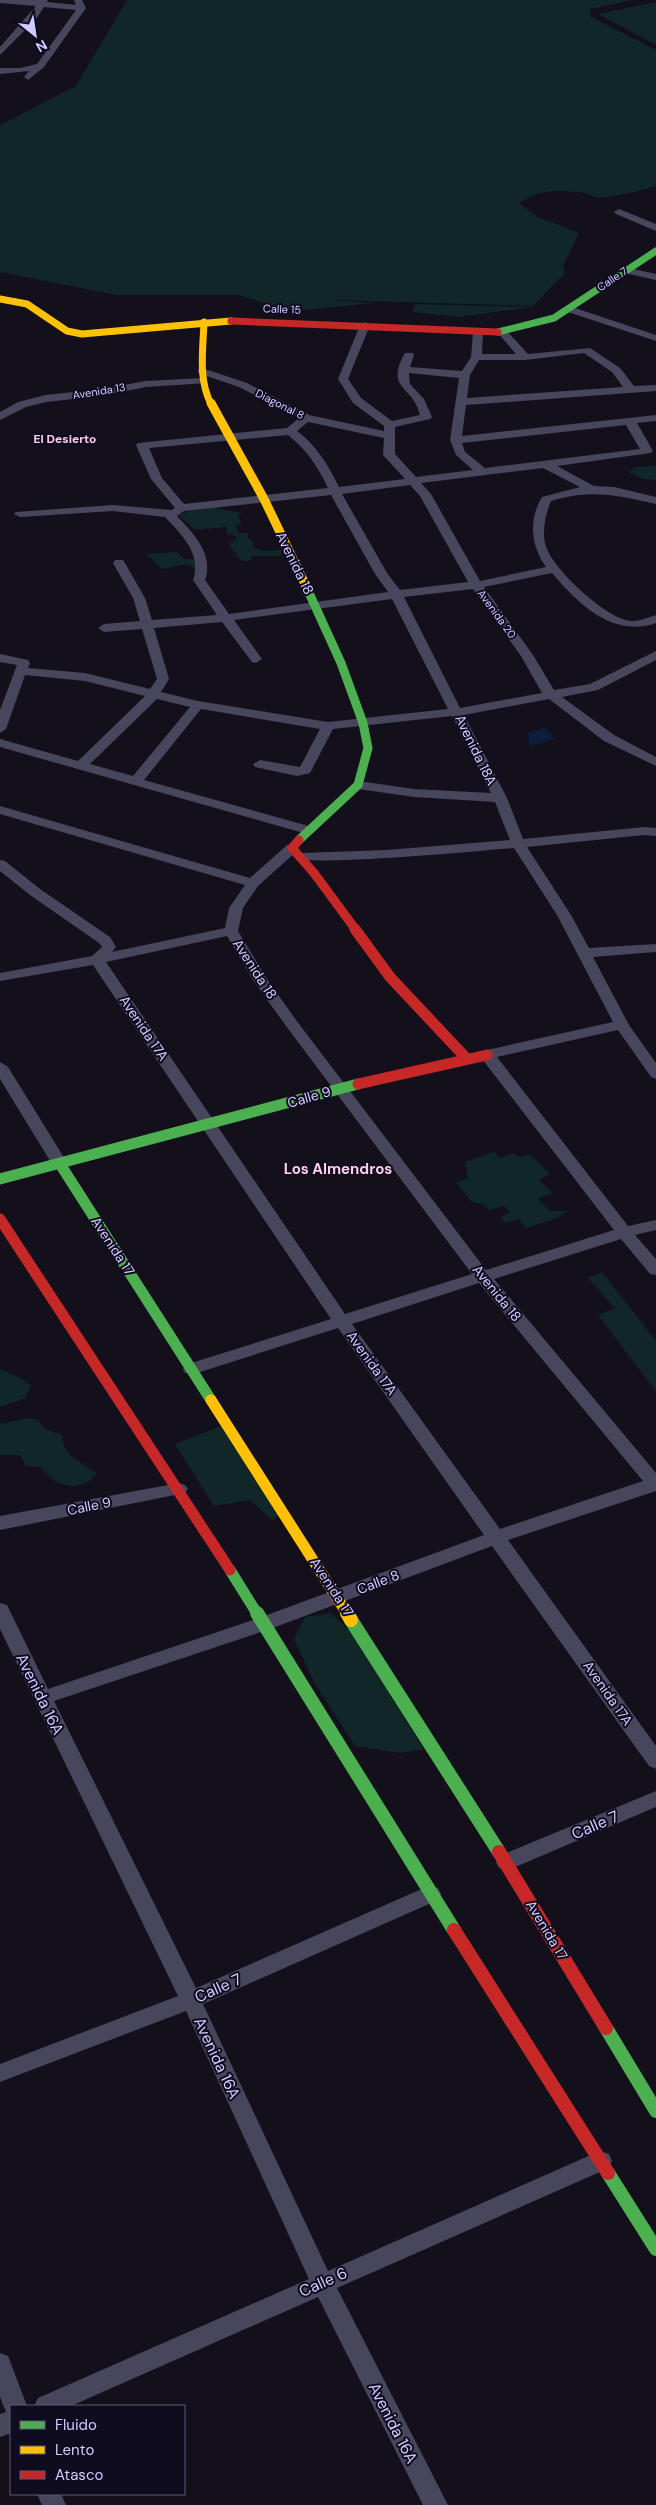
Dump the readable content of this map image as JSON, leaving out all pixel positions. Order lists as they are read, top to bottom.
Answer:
{
  "streets": {
    "main road": [
      "Calle 7",
      "Calle 15",
      "Avenida 18",
      "Calle 9",
      "Avenida 17"
    ],
    "street": [
      "Avenida 13",
      "Diagonal 8",
      "Avenida 20",
      "Avenida 18A",
      "Avenida 17A",
      "Calle 8",
      "Avenida 16A",
      "Calle 6"
    ]
  },
  "crossings": [
    ["Calle 7", "Calle 15"],
    ["Calle 7", "Avenida 17"],
    ["Calle 7", "Avenida 16A"],
    ["Calle 15", "Avenida 18"],
    ["Avenida 13", "Diagonal 8"],
    ["Avenida 13", "Avenida 18"],
    ["Diagonal 8", "Avenida 18"],
    ["Diagonal 8", "Avenida 20"],
    ["Avenida 18", "Calle 9"],
    ["Avenida 18", "Calle 8"],
    ["Avenida 18A", "Calle 9"],
    ["Avenida 17A", "Calle 9"],
    ["Avenida 17A", "Calle 8"],
    ["Calle 9", "Avenida 17"],
    ["Avenida 17", "Calle 8"],
    ["Calle 8", "Avenida 16A"],
    ["Avenida 16A", "Calle 6"]
  ],
  "districts": ["El Desierto", "Los Almendros"],
  "legend": ["Fluido", "Lento", "Atasco"],
  "north": "bottom right"
}
